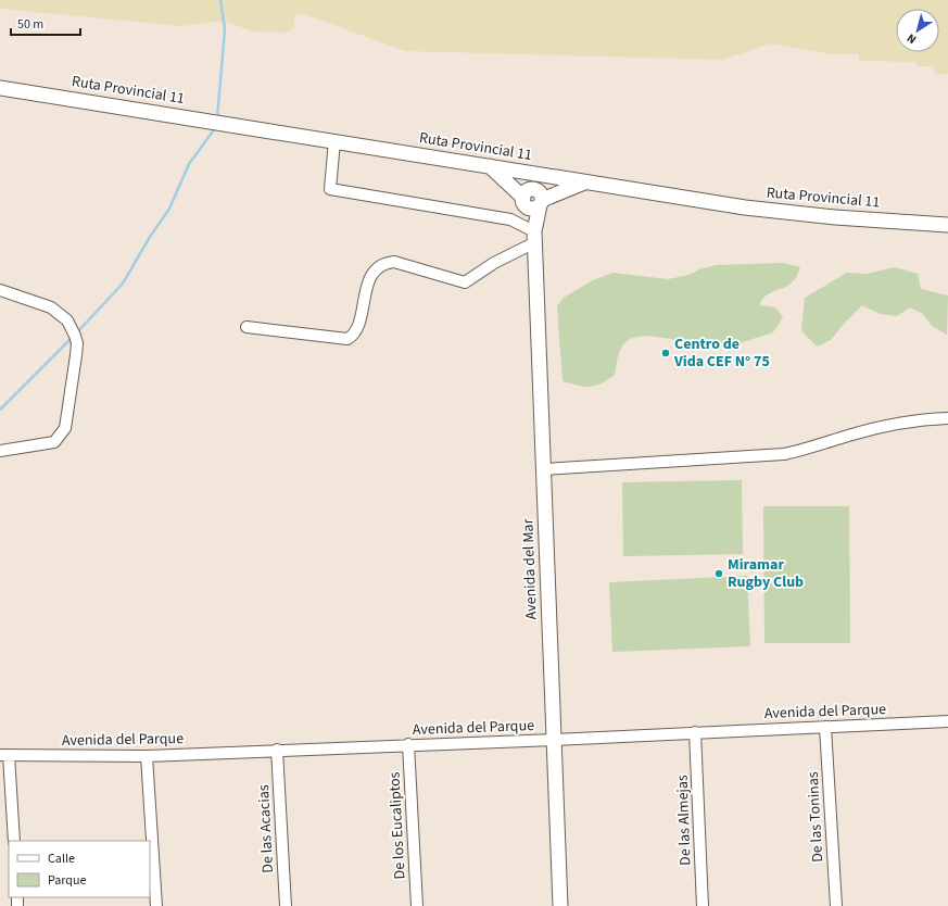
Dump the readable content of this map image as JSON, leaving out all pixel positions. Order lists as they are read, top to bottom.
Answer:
{
  "streets": {
    "main road": ["Ruta Provincial 11", "Avenida del Mar"],
    "street": [
      "Avenida del Parque",
      "De las Toninas",
      "De las Almejas",
      "De los Eucaliptos",
      "De las Acacias"
    ]
  },
  "crossings": [
    ["Ruta Provincial 11", "Avenida del Mar"],
    ["Avenida del Mar", "Avenida del Parque"],
    ["Avenida del Parque", "De las Toninas"],
    ["Avenida del Parque", "De las Almejas"],
    ["Avenida del Parque", "De los Eucaliptos"],
    ["Avenida del Parque", "De las Acacias"]
  ],
  "places": ["Centro de Vida CEF N° 75", "Miramar Rugby Club"],
  "legend": ["Calle", "Parque"],
  "scale_bar": "50 m",
  "north": "bottom left"
}
